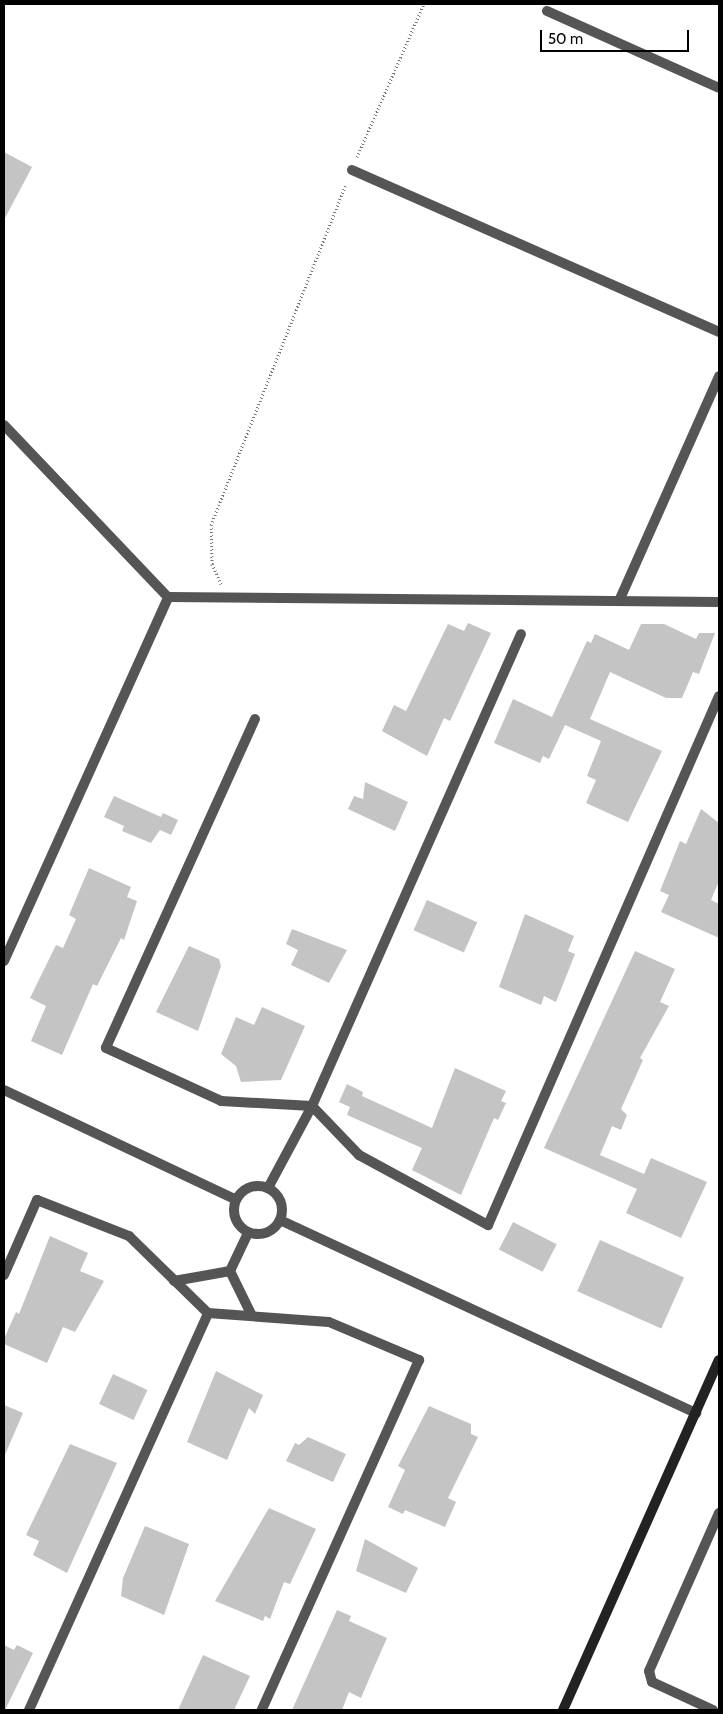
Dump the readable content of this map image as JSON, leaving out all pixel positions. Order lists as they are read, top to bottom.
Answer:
{
  "scale_bar": "50 m"
}
